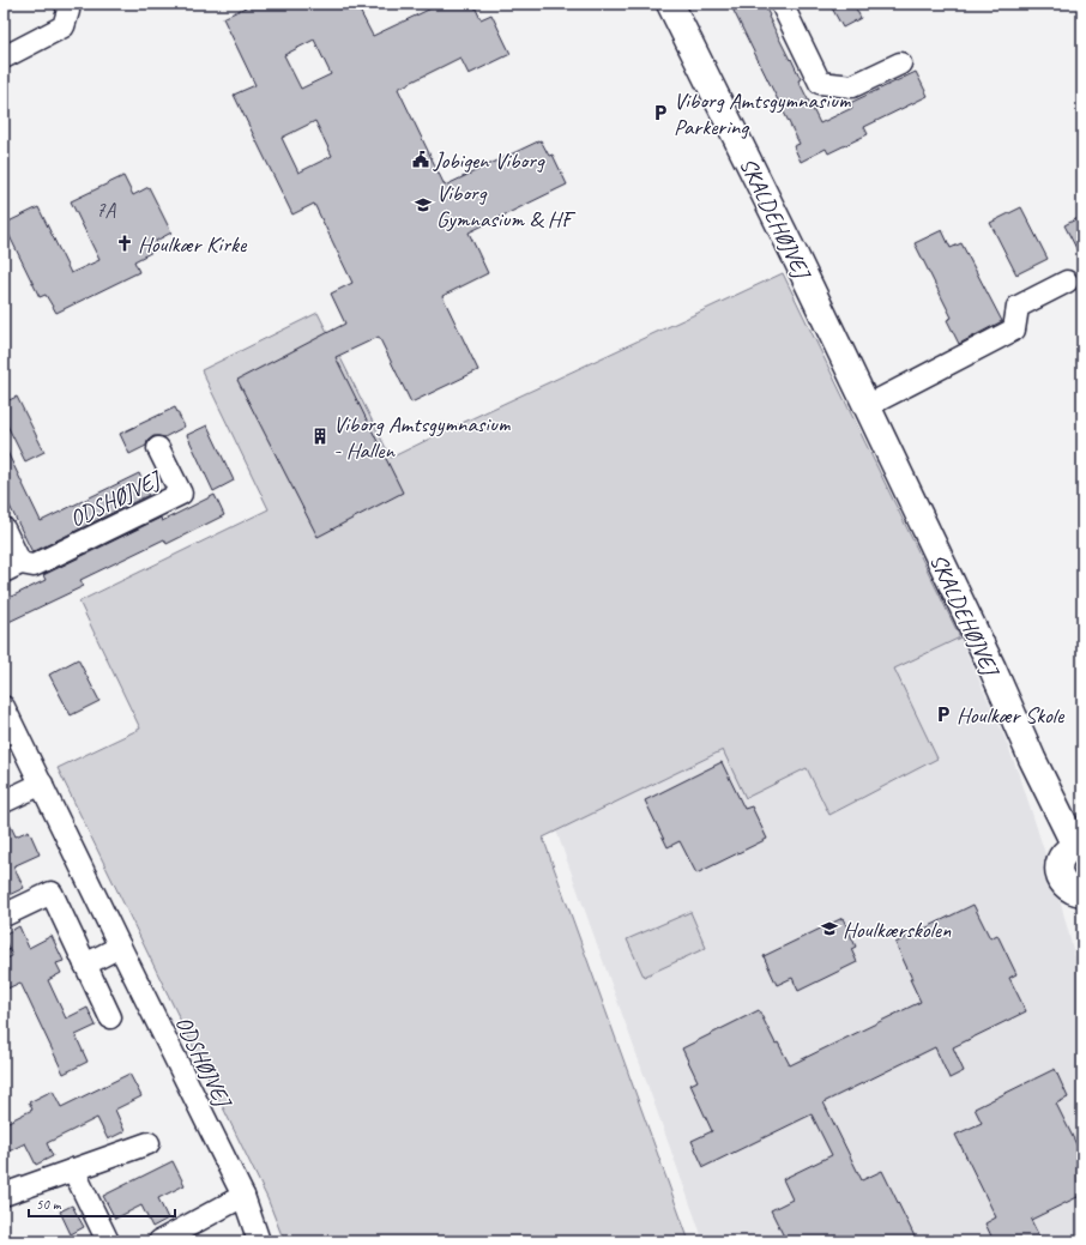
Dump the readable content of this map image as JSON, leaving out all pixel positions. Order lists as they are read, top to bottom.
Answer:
{
  "streets": {
    "street": ["SKALDEHØJVEJ", "ODSHØJVEJ"]
  },
  "places": {
    "parking": ["Viborg Amtsgymnasium Parkering", "Houlkær Skole"],
    "public building": ["Jobigen Viborg"],
    "school or university": ["Viborg Gymnasium & HF", "Houlkærskolen"],
    "church": ["Houlkær Kirke"],
    "building": ["Viborg Amtsgymnasium - Hallen"]
  },
  "house_numbers": ["7A"],
  "scale_bar": "50 m"
}
